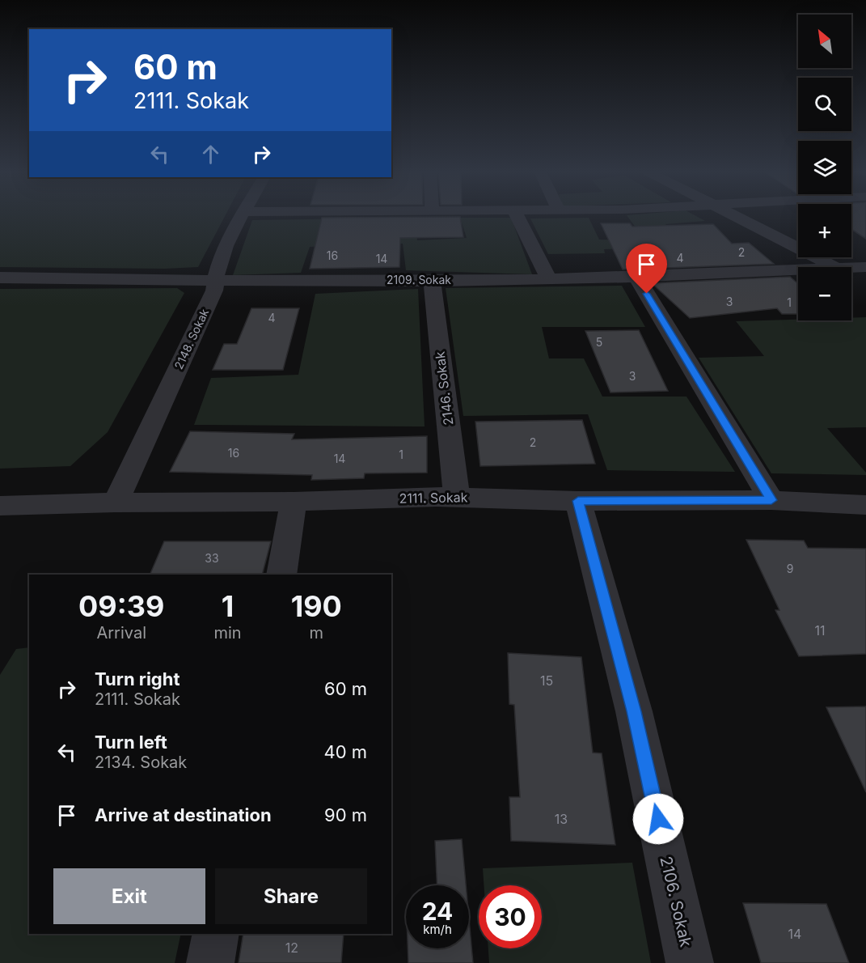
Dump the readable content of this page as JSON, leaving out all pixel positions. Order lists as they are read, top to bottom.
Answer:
{
  "streets": {
    "street": [
      "2109. Sokak",
      "2148. Sokak",
      "2146. Sokak",
      "2111. Sokak",
      "2106. Sokak"
    ]
  },
  "crossings": [
    ["2109. Sokak", "2148. Sokak"],
    ["2109. Sokak", "2146. Sokak"],
    ["2148. Sokak", "2111. Sokak"],
    ["2146. Sokak", "2111. Sokak"],
    ["2111. Sokak", "2106. Sokak"]
  ],
  "house_numbers": [
    "2",
    "16",
    "4",
    "14",
    "3",
    "1",
    "4",
    "5",
    "3",
    "2",
    "16",
    "1",
    "14",
    "33",
    "9",
    "11",
    "15",
    "13",
    "14",
    "12"
  ],
  "north": "top left",
  "page": {
    "map_buttons": ["+", "−"],
    "turn": ["60 m", "2111. Sokak"],
    "eta": [
      "09:39",
      "Arrival",
      "1",
      "min",
      "190",
      "m"
    ],
    "list": [
      {
        "name": "Turn right",
        "note": "2111. Sokak",
        "value": "60 m"
      },
      {
        "name": "Turn left",
        "note": "2134. Sokak",
        "value": "40 m"
      },
      {
        "name": "Arrive at destination",
        "value": "90 m"
      }
    ],
    "buttons": ["Exit", "Share"],
    "speed": "24 km/h",
    "limit": "30"
  }
}
